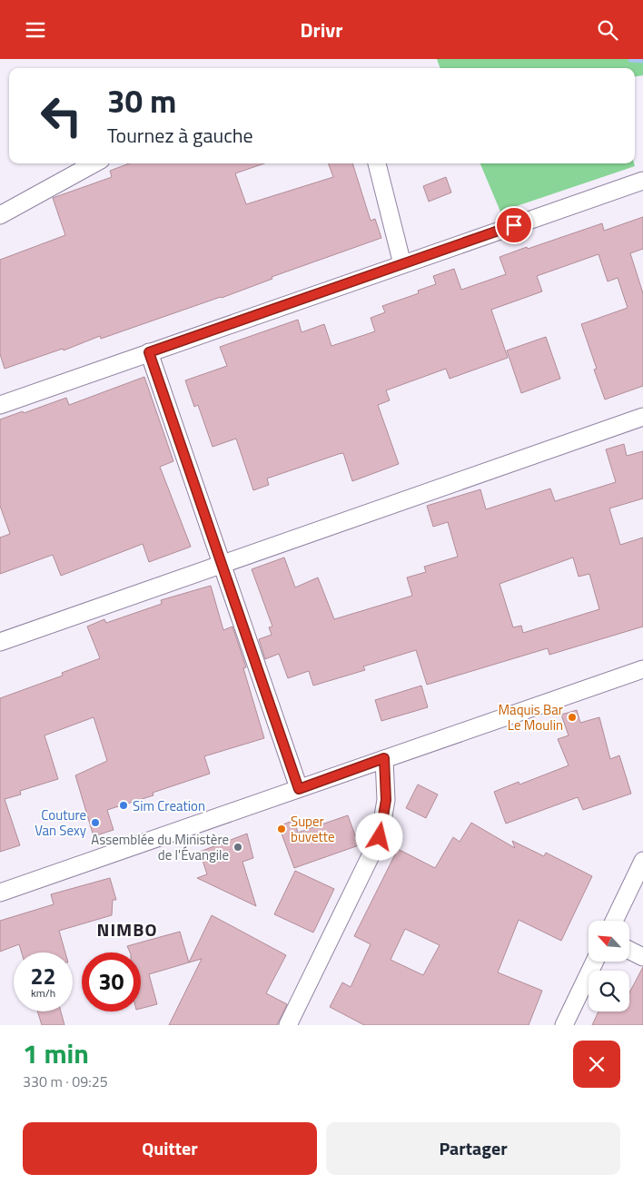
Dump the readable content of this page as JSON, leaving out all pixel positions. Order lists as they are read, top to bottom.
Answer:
{
  "districts": ["NIMBO"],
  "places": [
    "Maquis Bar Le Moulin",
    "Sim Creation",
    "Couture Van Sexy",
    "Super buvette",
    "Assemblée du Ministère de l'Évangile"
  ],
  "north": "top left",
  "page": {
    "header": "Drivr",
    "turn": ["30 m", "Tournez à gauche"],
    "speed": "22 km/h",
    "limit": "30",
    "heading": ["1 min", "330 m · 09:25"],
    "buttons": ["Quitter", "Partager"]
  }
}
